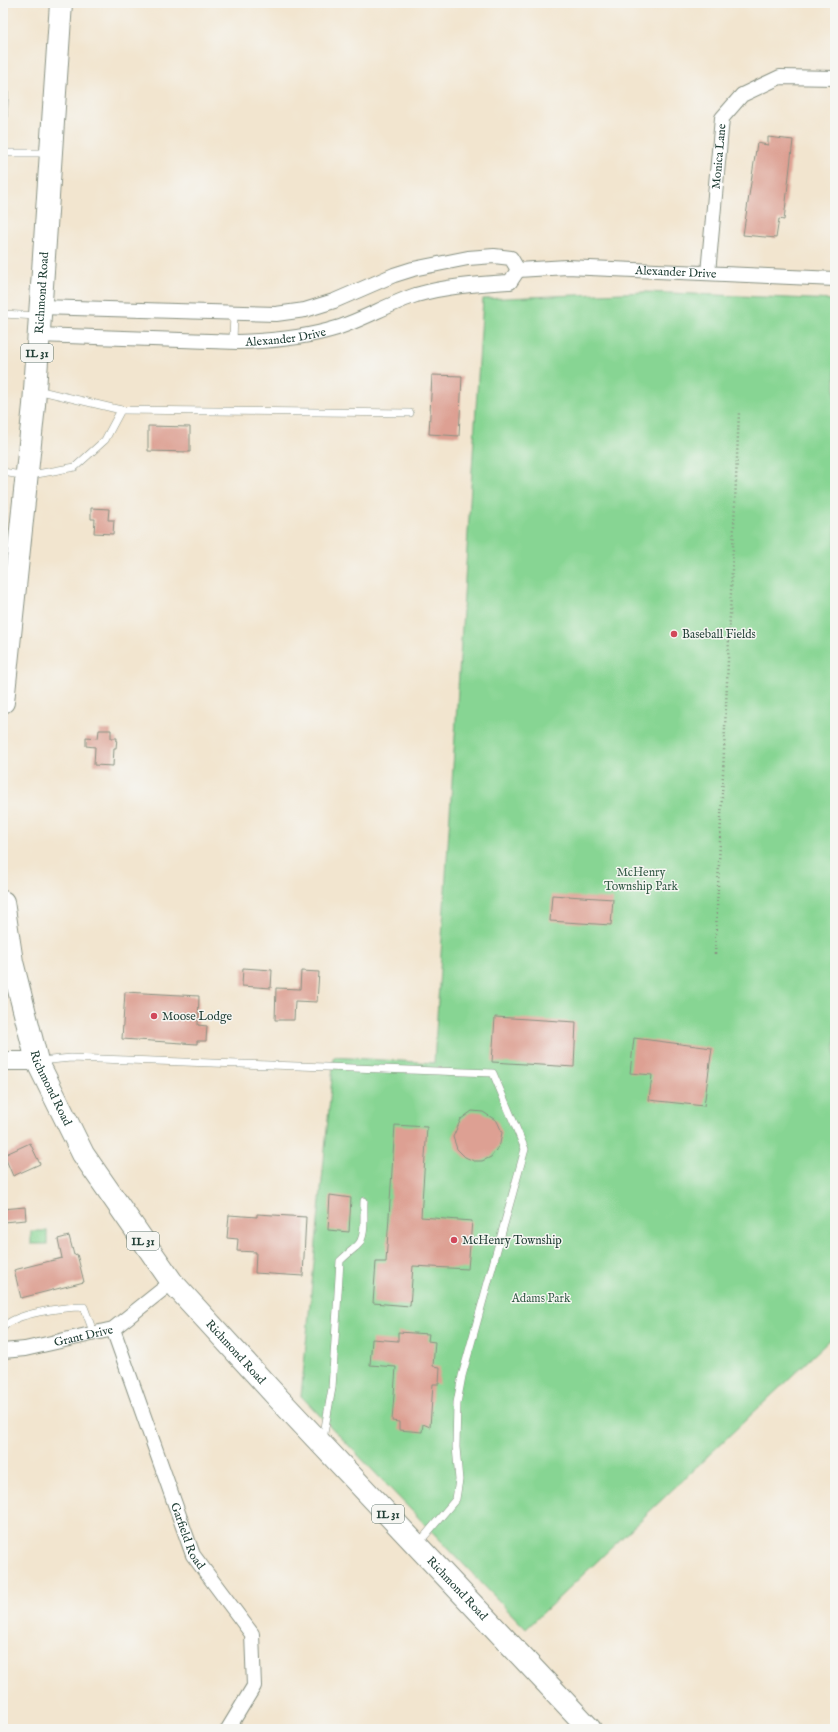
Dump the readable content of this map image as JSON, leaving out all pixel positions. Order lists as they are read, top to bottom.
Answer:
{
  "streets": {
    "main road": ["Richmond Road", "IL 31"],
    "street": [
      "Monica Lane",
      "Alexander Drive",
      "Grant Drive",
      "Garfield Road"
    ]
  },
  "crossings": [
    ["Monica Lane", "Alexander Drive"],
    ["Alexander Drive", "Richmond Road"],
    ["Richmond Road", "Grant Drive"],
    ["Grant Drive", "Garfield Road"]
  ],
  "parks": ["McHenry Township Park", "Adams Park"],
  "places": ["Baseball Fields", "Moose Lodge", "McHenry Township"]
}
